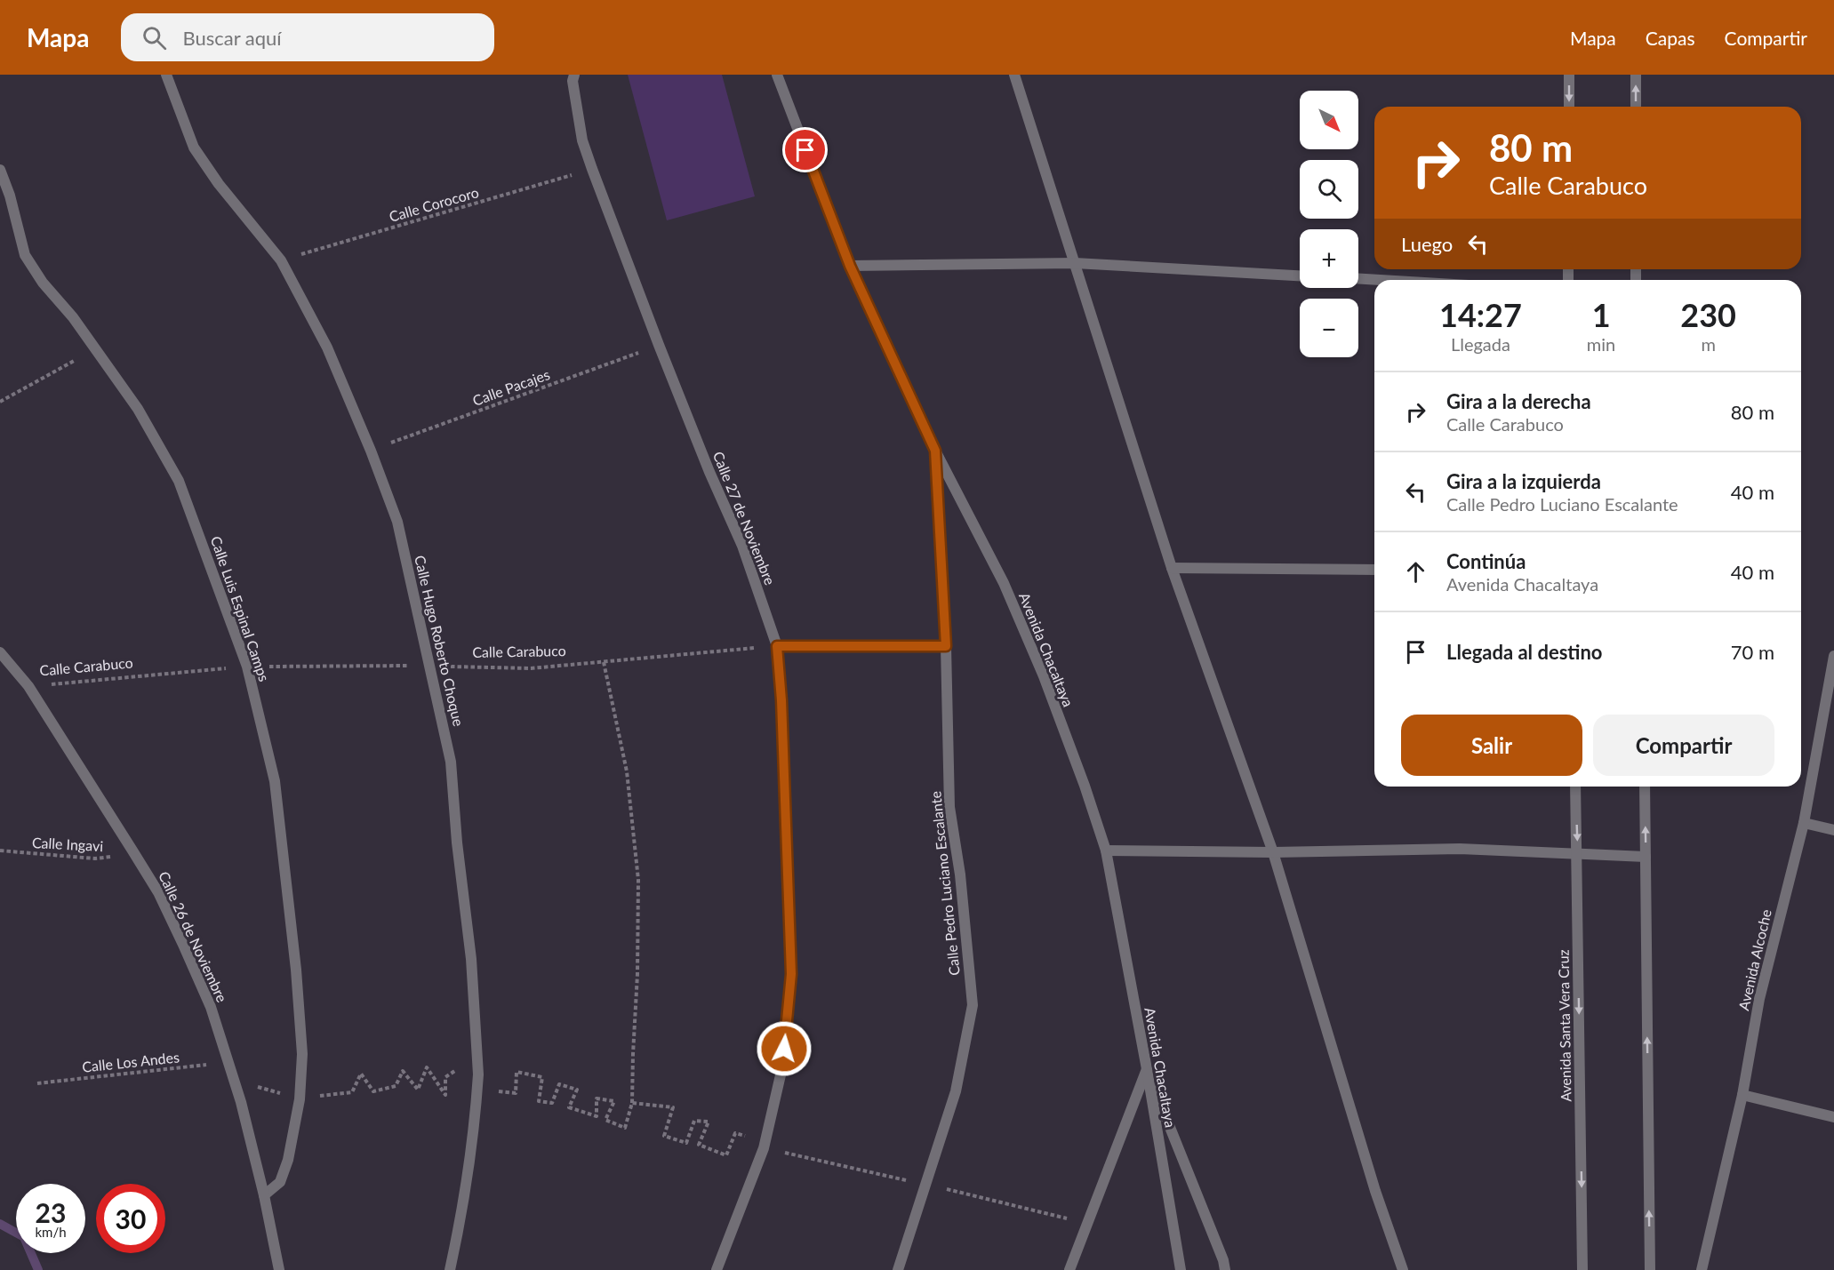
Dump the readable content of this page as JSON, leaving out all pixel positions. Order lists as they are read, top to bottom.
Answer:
{
  "streets": {
    "street": [
      "Calle 27 de Noviembre",
      "Calle Luis Espinal Camps",
      "Calle Hugo Roberto Choque",
      "Avenida Chacaltaya",
      "Calle Pedro Luciano Escalante",
      "Calle 26 de Noviembre",
      "Avenida Alcoche",
      "Avenida Santa Vera Cruz"
    ],
    "path": [
      "Calle Corocoro",
      "Calle Pacajes",
      "Calle Carabuco",
      "Calle Ingavi",
      "Calle Los Andes"
    ]
  },
  "crossings": [
    ["Calle Corocoro", "Calle 27 de Noviembre"],
    ["Calle Corocoro", "Calle Hugo Roberto Choque"],
    ["Calle Pacajes", "Calle 27 de Noviembre"],
    ["Calle Pacajes", "Calle Hugo Roberto Choque"],
    ["Calle 27 de Noviembre", "Calle Carabuco"],
    ["Calle Luis Espinal Camps", "Calle Carabuco"],
    ["Calle Luis Espinal Camps", "Calle 26 de Noviembre"],
    ["Calle Hugo Roberto Choque", "Calle Carabuco"],
    ["Avenida Chacaltaya", "Calle Pedro Luciano Escalante"],
    ["Calle Carabuco", "Calle 26 de Noviembre"],
    ["Calle Ingavi", "Calle 26 de Noviembre"],
    ["Calle 26 de Noviembre", "Calle Los Andes"]
  ],
  "north": "bottom right",
  "page": {
    "header": "Mapa",
    "search": "Buscar aquí",
    "nav": ["Mapa", "Capas", "Compartir"],
    "map_buttons": ["+", "−"],
    "turn": ["80 m", "Calle Carabuco"],
    "then": "Luego",
    "eta": [
      "14:27",
      "Llegada",
      "1",
      "min",
      "230",
      "m"
    ],
    "list": [
      {
        "name": "Gira a la derecha",
        "note": "Calle Carabuco",
        "value": "80 m"
      },
      {
        "name": "Gira a la izquierda",
        "note": "Calle Pedro Luciano Escalante",
        "value": "40 m"
      },
      {
        "name": "Continúa",
        "note": "Avenida Chacaltaya",
        "value": "40 m"
      },
      {
        "name": "Llegada al destino",
        "value": "70 m"
      }
    ],
    "buttons": ["Salir", "Compartir"],
    "speed": "23 km/h",
    "limit": "30"
  }
}
